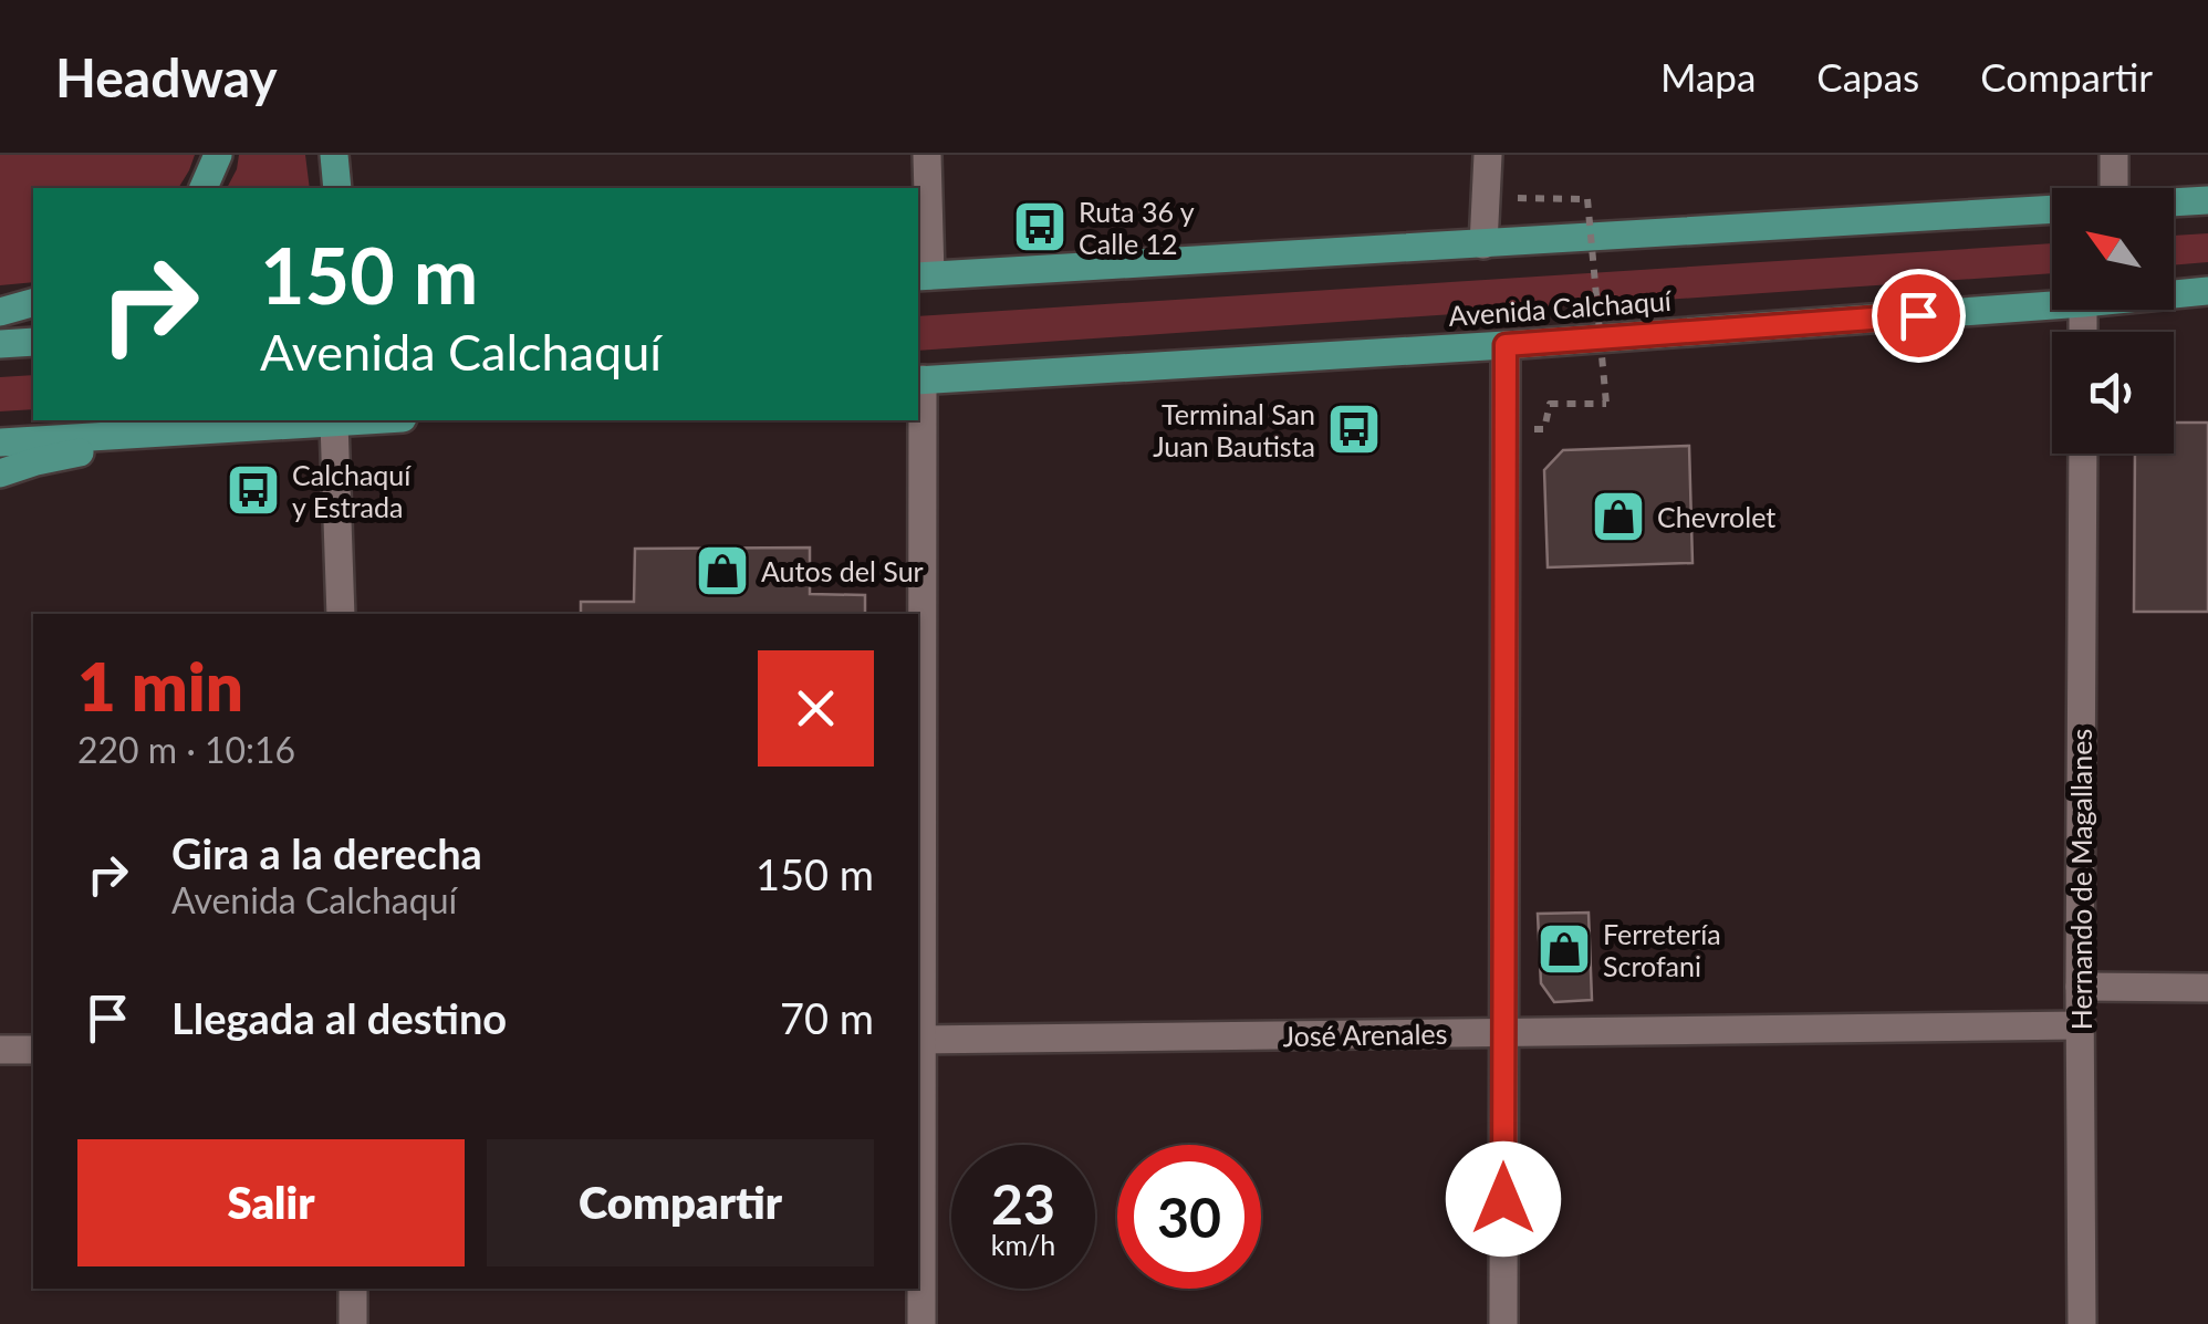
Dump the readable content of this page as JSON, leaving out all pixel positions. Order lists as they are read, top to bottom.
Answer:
{
  "streets": {
    "main road": ["Avenida Calchaquí"],
    "street": ["Hernando de Magallanes", "José Arenales"]
  },
  "crossings": [
    ["Hernando de Magallanes", "José Arenales"]
  ],
  "places": {
    "bus stop": ["Ruta 36 y Calle 12", "Terminal San Juan Bautista", "Calchaquí y Estrada"],
    "shop": ["Chevrolet", "Autos del Sur", "Ferretería Scrofani"]
  },
  "north": "top left",
  "page": {
    "header": "Headway",
    "nav": ["Mapa", "Capas", "Compartir"],
    "turn": ["150 m", "Avenida Calchaquí"],
    "heading": ["1 min", "220 m · 10:16"],
    "list": [
      {
        "name": "Gira a la derecha",
        "note": "Avenida Calchaquí",
        "value": "150 m"
      },
      {
        "name": "Llegada al destino",
        "value": "70 m"
      }
    ],
    "buttons": ["Salir", "Compartir"],
    "speed": "23 km/h",
    "limit": "30"
  }
}
